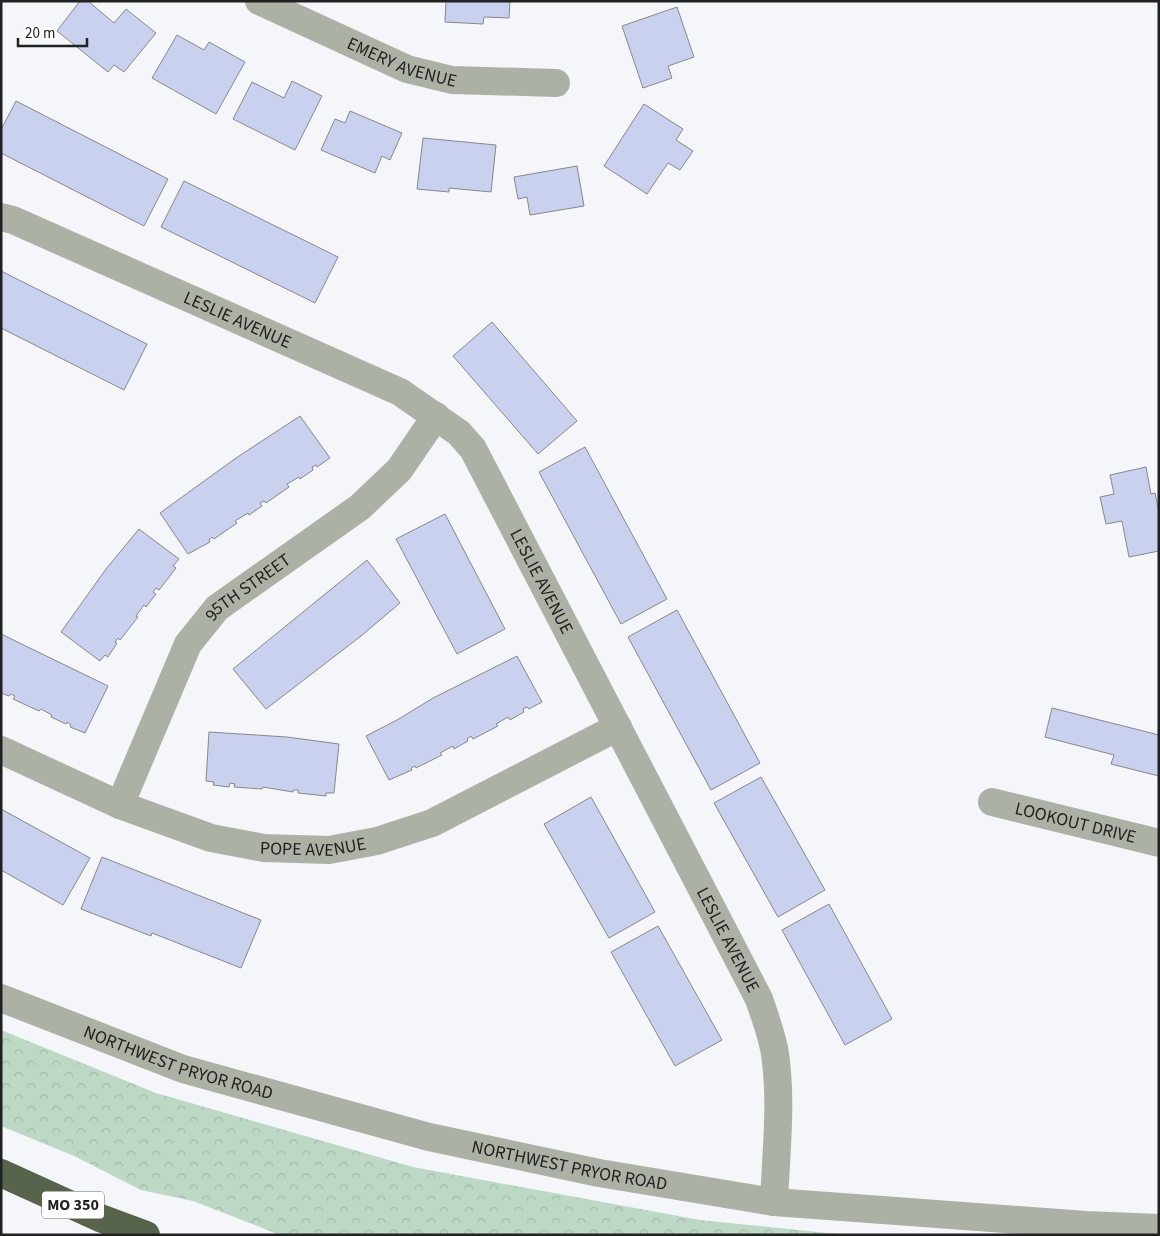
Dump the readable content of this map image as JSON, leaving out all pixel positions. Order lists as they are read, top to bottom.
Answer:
{
  "streets": {
    "highway": ["MO 350"],
    "street": [
      "EMERY AVENUE",
      "LESLIE AVENUE",
      "95TH STREET",
      "LOOKOUT DRIVE",
      "POPE AVENUE",
      "NORTHWEST PRYOR ROAD"
    ]
  },
  "crossings": [
    ["LESLIE AVENUE", "95TH STREET"],
    ["LESLIE AVENUE", "POPE AVENUE"],
    ["LESLIE AVENUE", "NORTHWEST PRYOR ROAD"],
    ["95TH STREET", "POPE AVENUE"]
  ],
  "scale_bar": "20 m"
}
